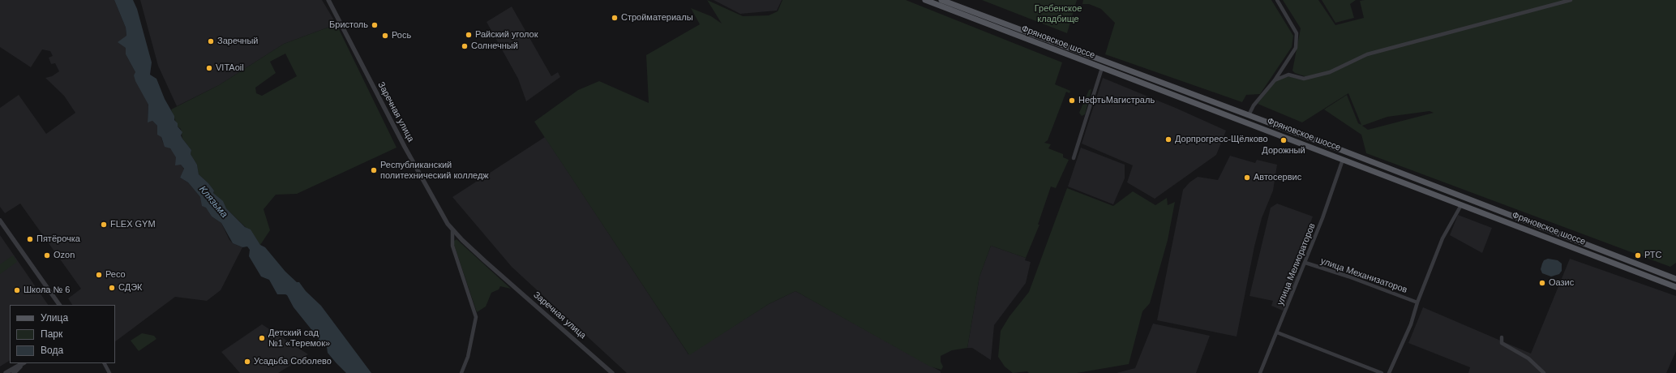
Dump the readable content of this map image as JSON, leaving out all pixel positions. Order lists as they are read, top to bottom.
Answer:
{
  "streets": {
    "main road": ["Фряновское шоссе"],
    "street": ["Заречная улица", "улица Мелиораторов", "улица Механизаторов"]
  },
  "crossings": [
    ["Фряновское шоссе", "улица Мелиораторов"],
    ["улица Мелиораторов", "улица Механизаторов"]
  ],
  "water": ["Клязьма"],
  "parks": ["Гребенское кладбище"],
  "places": [
    "Стройматериалы",
    "Бристоль",
    "Райский уголок",
    "Рось",
    "Заречный",
    "Солнечный",
    "VITAoil",
    "НефтьМагистраль",
    "Дорпрогресс-Щёлково",
    "Дорожный",
    "Республиканский политехнический колледж",
    "Автосервис",
    "FLEX GYM",
    "Пятёрочка",
    "Ozon",
    "РТС",
    "Ресо",
    "Оазис",
    "СДЭК",
    "Школа № 6",
    "Детский сад №1 «Теремок»",
    "Усадьба Соболево"
  ],
  "legend": ["Улица", "Парк", "Вода"]
}
